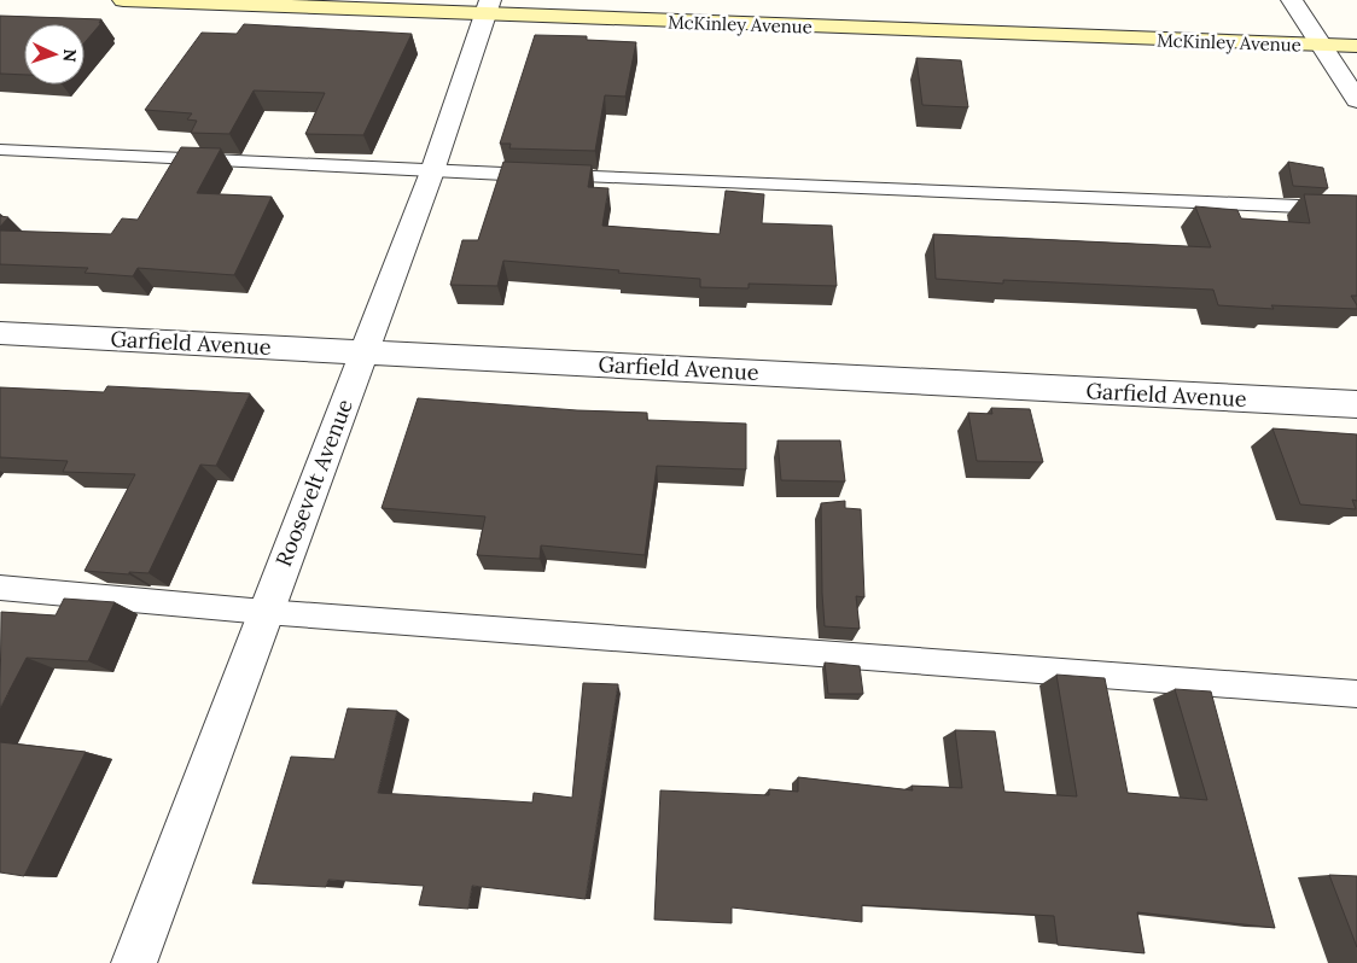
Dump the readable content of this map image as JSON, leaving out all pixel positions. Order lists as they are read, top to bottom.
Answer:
{
  "streets": {
    "street": ["McKinley Avenue", "Garfield Avenue", "Roosevelt Avenue"]
  },
  "crossings": [
    ["McKinley Avenue", "Roosevelt Avenue"],
    ["Garfield Avenue", "Roosevelt Avenue"]
  ],
  "north": "right"
}
